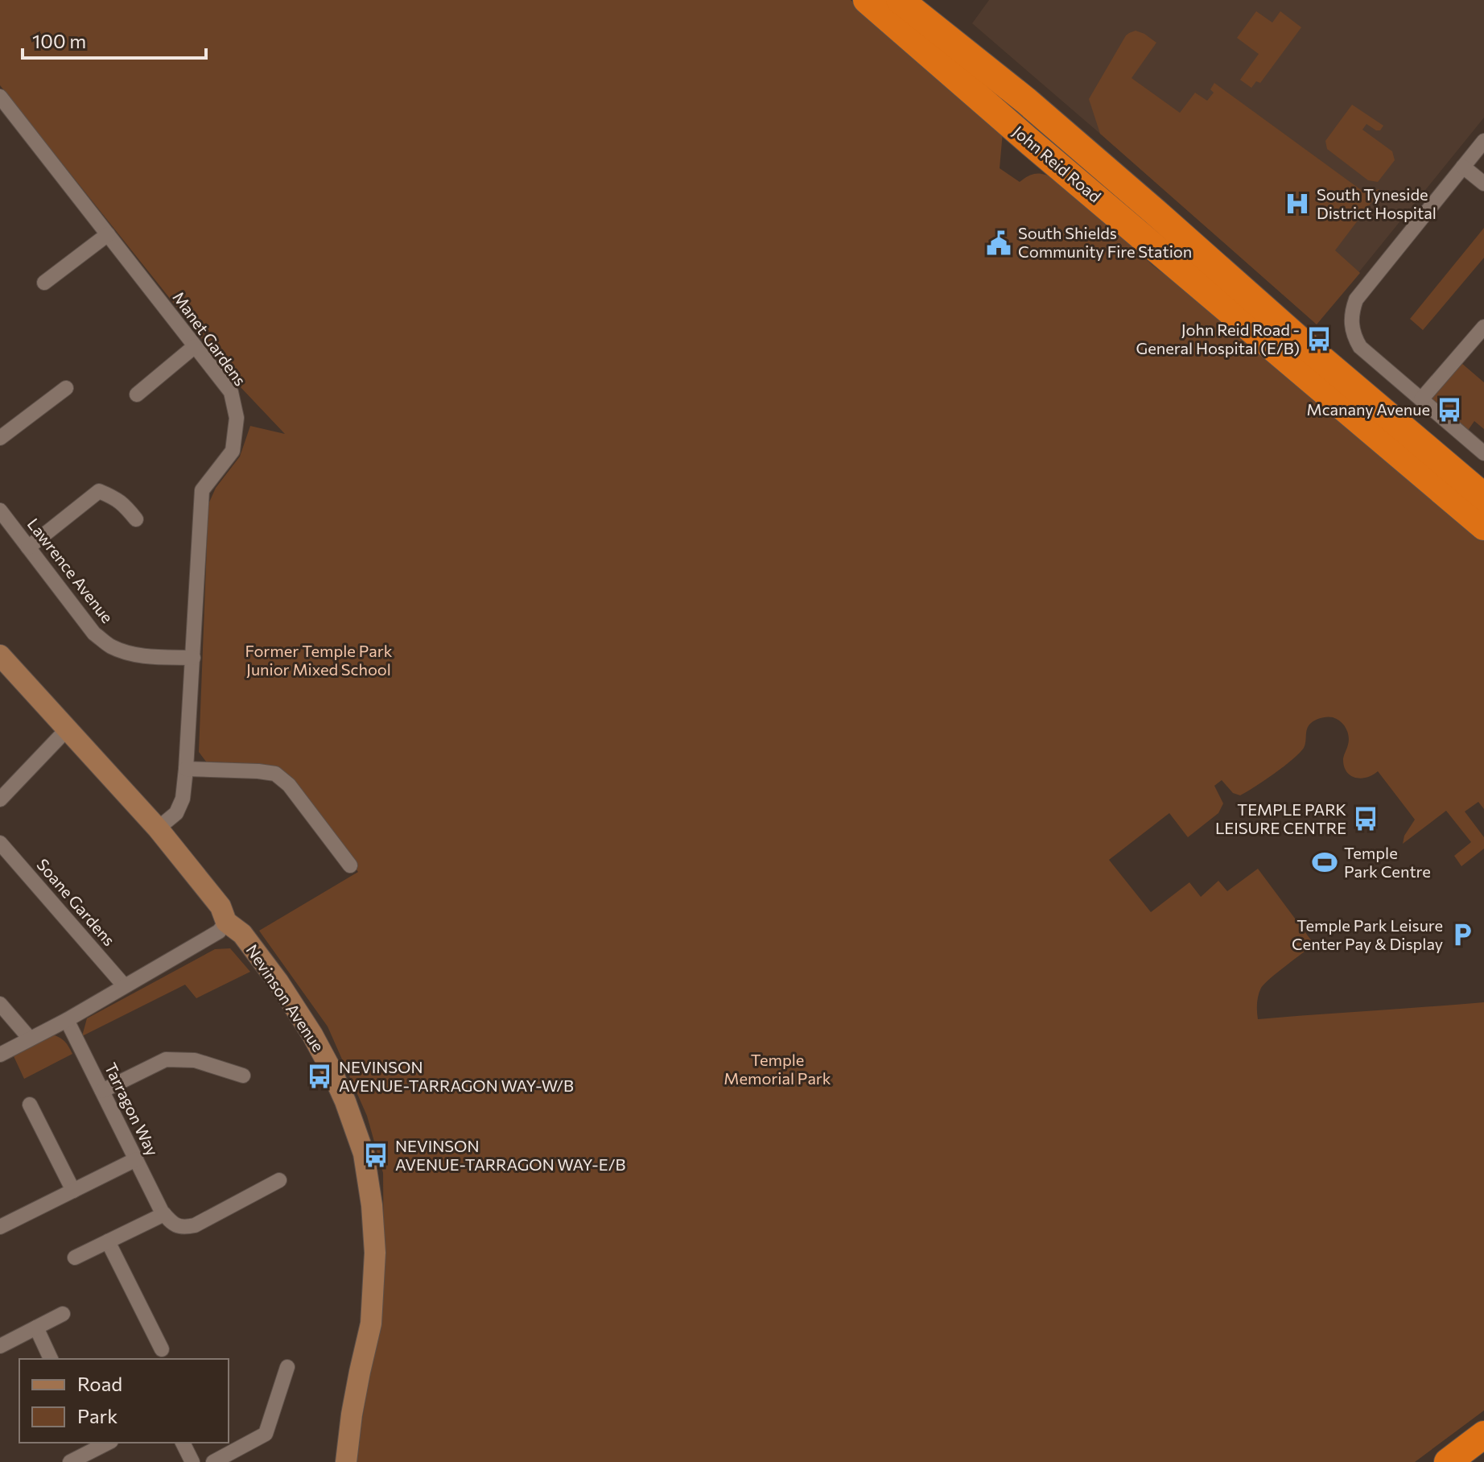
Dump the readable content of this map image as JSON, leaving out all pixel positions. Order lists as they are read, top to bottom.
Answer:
{
  "streets": {
    "highway": ["John Reid Road"],
    "street": [
      "Manet Gardens",
      "Lawrence Avenue",
      "Soane Gardens",
      "Nevinson Avenue",
      "Tarragon Way"
    ]
  },
  "crossings": [
    ["Manet Gardens", "Lawrence Avenue"],
    ["Manet Gardens", "Nevinson Avenue"]
  ],
  "parks": ["Former Temple Park Junior Mixed School", "Temple Memorial Park"],
  "places": {
    "hospital": ["South Tyneside District Hospital"],
    "public building": ["South Shields Community Fire Station"],
    "bus stop": [
      "John Reid Road - General Hospital (E/B)",
      "Mcanany Avenue",
      "TEMPLE PARK LEISURE CENTRE",
      "NEVINSON AVENUE-TARRAGON WAY-W/B",
      "NEVINSON AVENUE-TARRAGON WAY-E/B"
    ],
    "sports": ["Temple Park Centre"],
    "parking": ["Temple Park Leisure Center Pay & Display"]
  },
  "legend": ["Road", "Park"],
  "scale_bar": "100 m"
}
